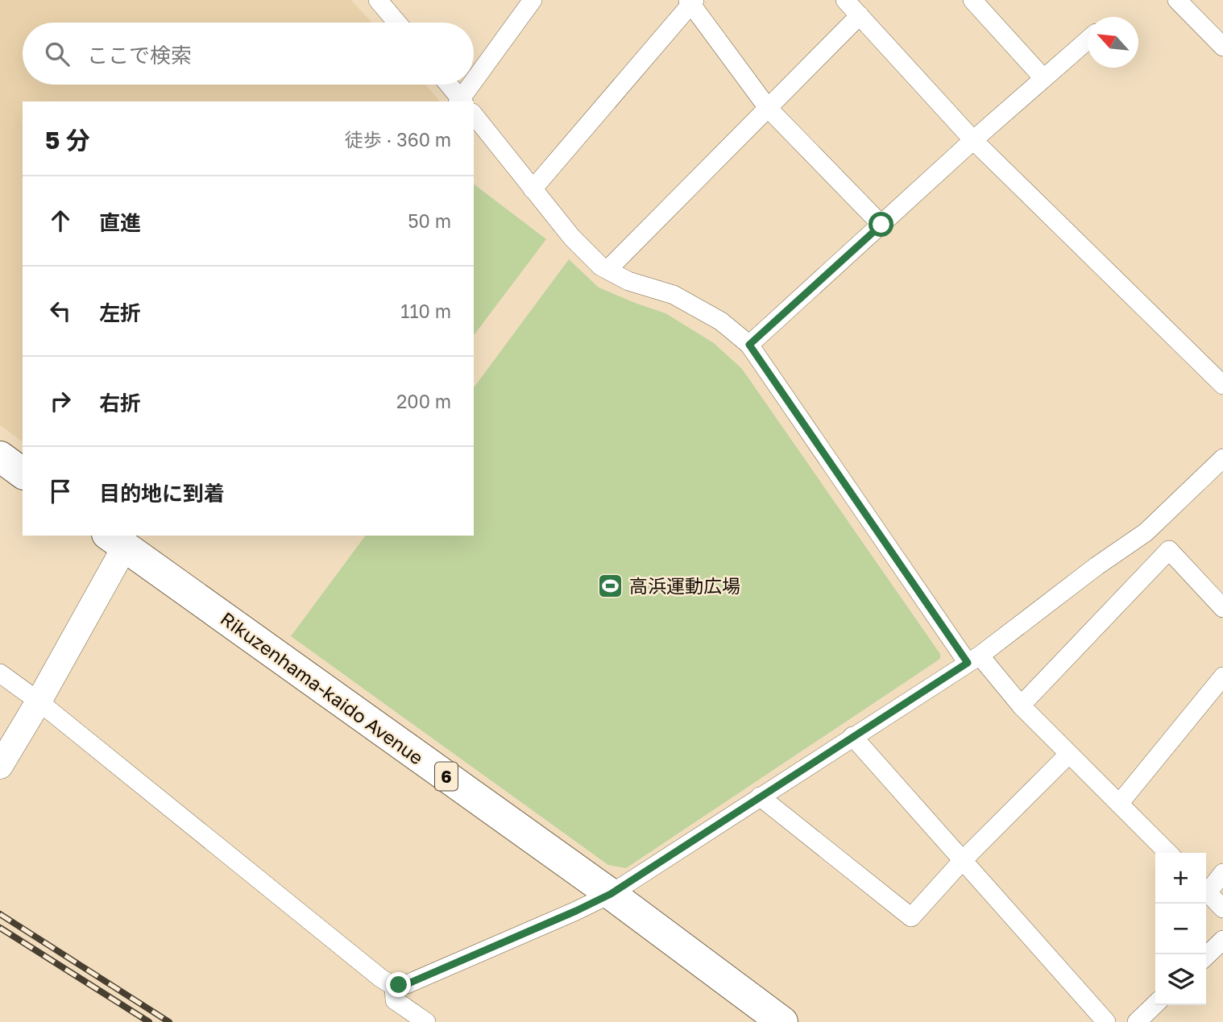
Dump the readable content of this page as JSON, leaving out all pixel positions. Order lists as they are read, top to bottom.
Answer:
{
  "streets": {
    "highway": ["Rikuzenhama-kaido Avenue", "6"]
  },
  "places": {
    "sports": ["高浜運動広場"]
  },
  "north": "top left",
  "page": {
    "search": "ここで検索",
    "heading": ["5 分", "徒歩 · 360 m"],
    "list": [
      ["直進", "50 m"],
      ["左折", "110 m"],
      ["右折", "200 m"],
      "目的地に到着"
    ],
    "map_buttons": ["+", "−"]
  }
}
